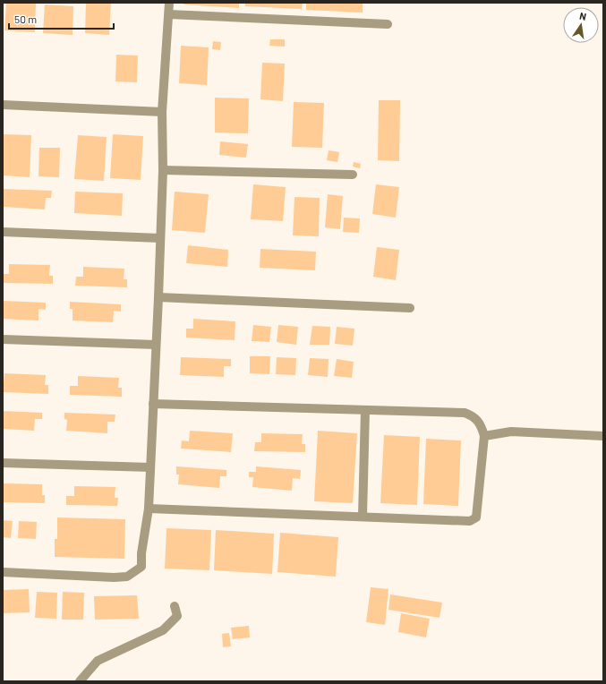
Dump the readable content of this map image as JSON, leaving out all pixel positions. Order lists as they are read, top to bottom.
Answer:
{
  "scale_bar": "50 m",
  "north": "top"
}
